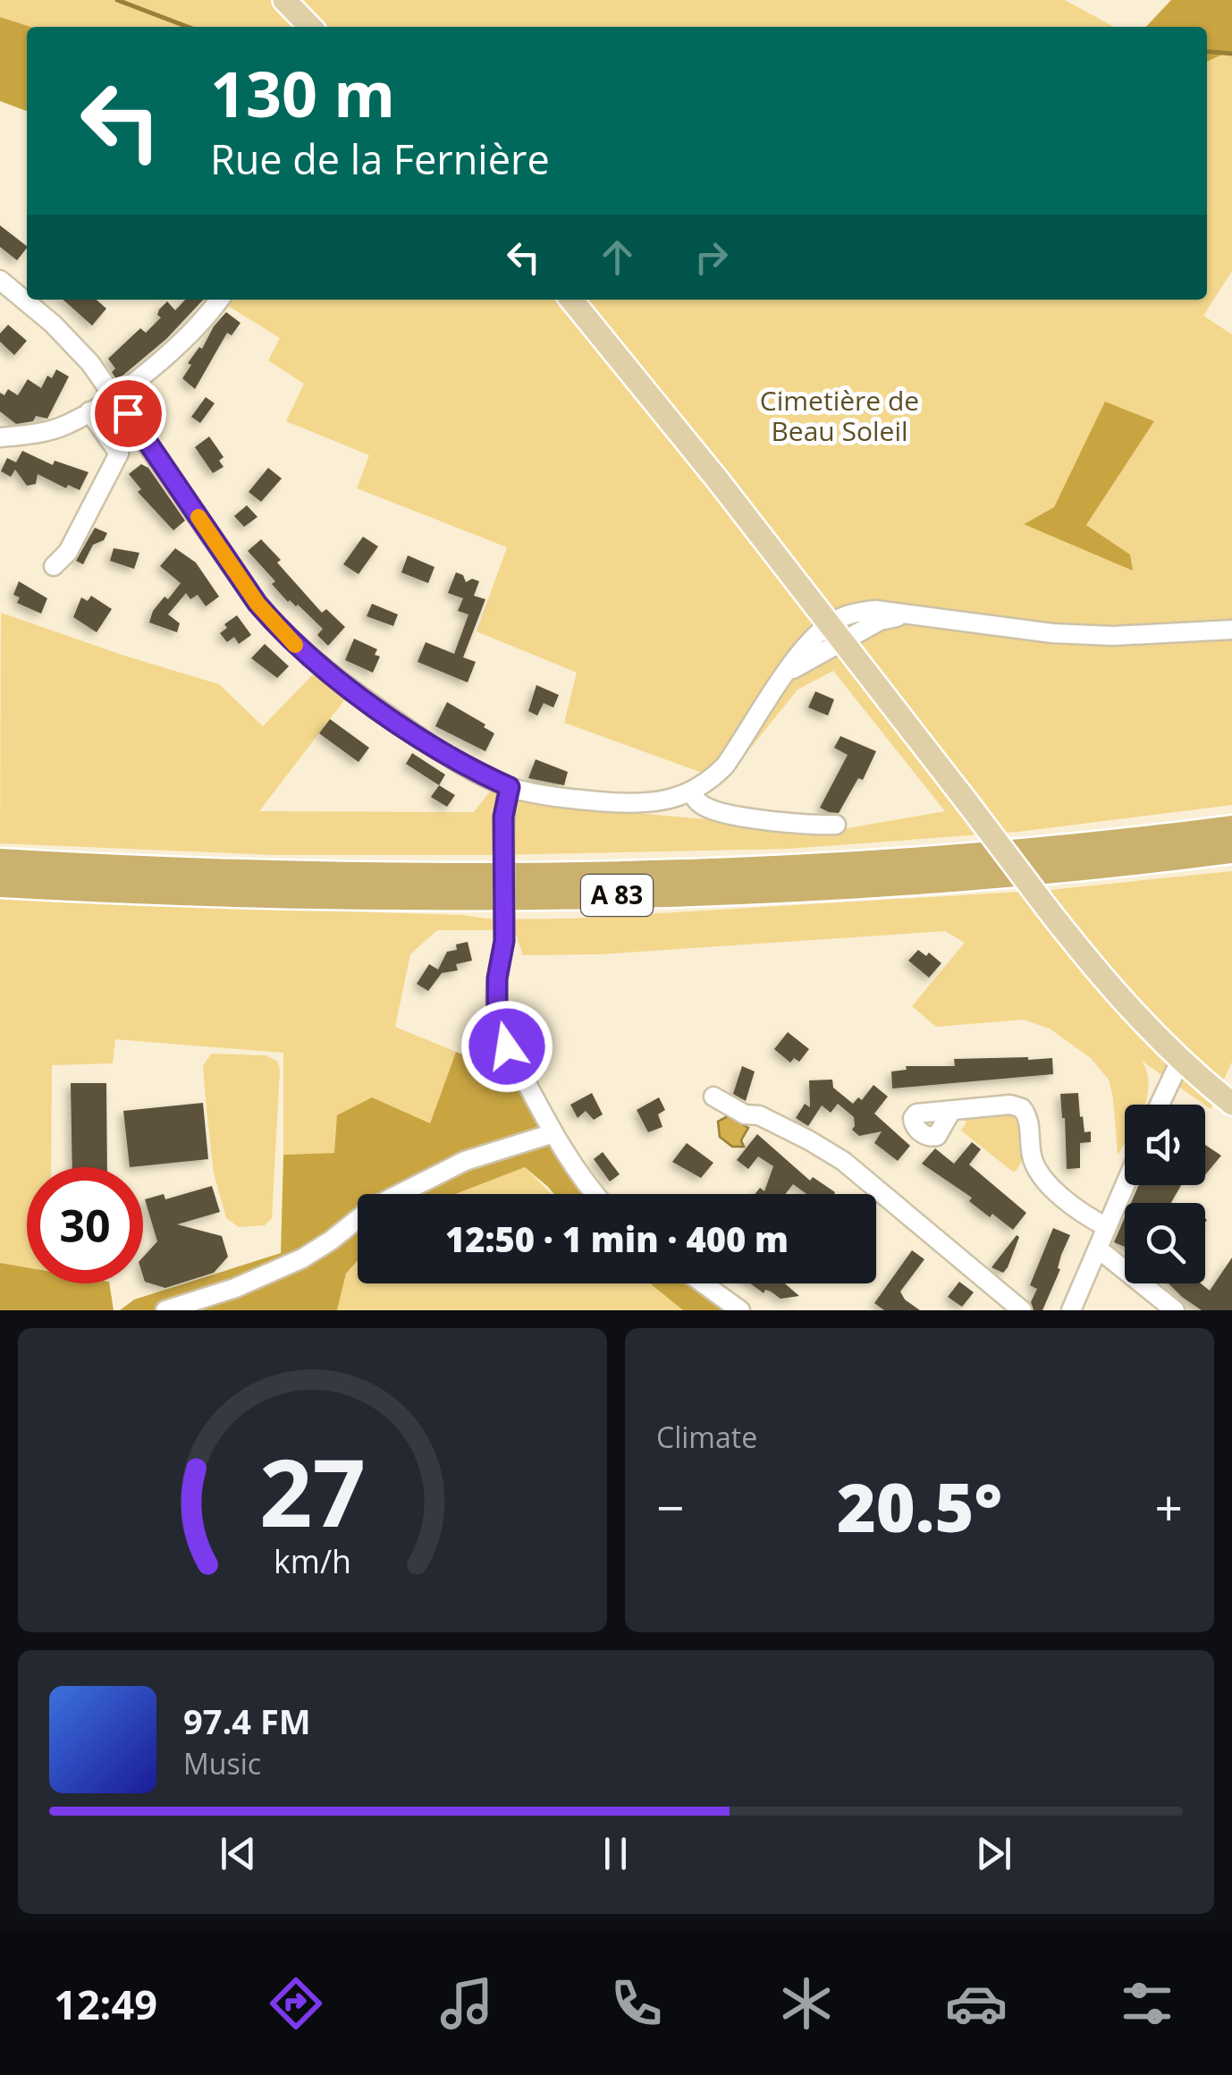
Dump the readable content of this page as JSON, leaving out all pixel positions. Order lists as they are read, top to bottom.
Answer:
{
  "streets": {
    "highway": ["A 83"]
  },
  "parks": ["Cimetière de Beau Soleil"],
  "page": {
    "turn": ["130 m", "Rue de la Fernière"],
    "limit": "30",
    "trip": "12:50 · 1 min · 400 m",
    "tile": "Climate",
    "heat": ["−", "20.5°", "+"],
    "song": ["97.4 FM", "Music"],
    "tabs": "12:49",
    "gauge": ["27", "km/h"]
  }
}
